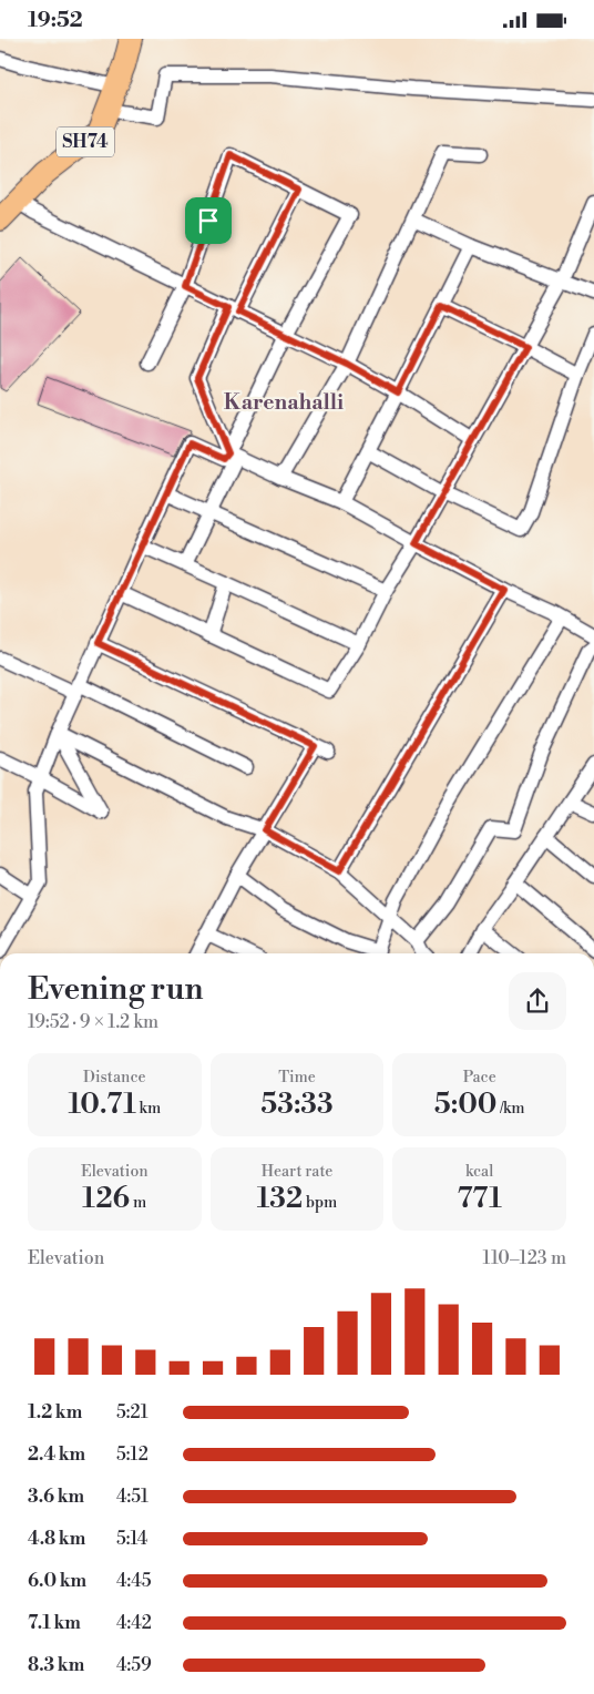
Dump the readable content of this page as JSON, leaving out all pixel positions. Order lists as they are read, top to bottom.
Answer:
{
  "streets": {
    "main road": ["SH74"]
  },
  "districts": ["Karenahalli"],
  "page": {
    "status": "19:52",
    "heading": ["Evening run", "19:52 · 9 × 1.2 km"],
    "stats": [
      ["Distance", "10.71 km"],
      ["Time", "53:33"],
      ["Pace", "5:00 /km"],
      ["Elevation", "126 m"],
      ["Heart rate", "132 bpm"],
      ["kcal", "771"]
    ],
    "chart": ["Elevation", "110–123 m"],
    "list": [
      {
        "name": "1.2 km",
        "note": "5:21"
      },
      {
        "name": "2.4 km",
        "note": "5:12"
      },
      {
        "name": "3.6 km",
        "note": "4:51"
      },
      {
        "name": "4.8 km",
        "note": "5:14"
      },
      {
        "name": "6.0 km",
        "note": "4:45"
      },
      {
        "name": "7.1 km",
        "note": "4:42"
      },
      {
        "name": "8.3 km",
        "note": "4:59"
      }
    ]
  }
}
